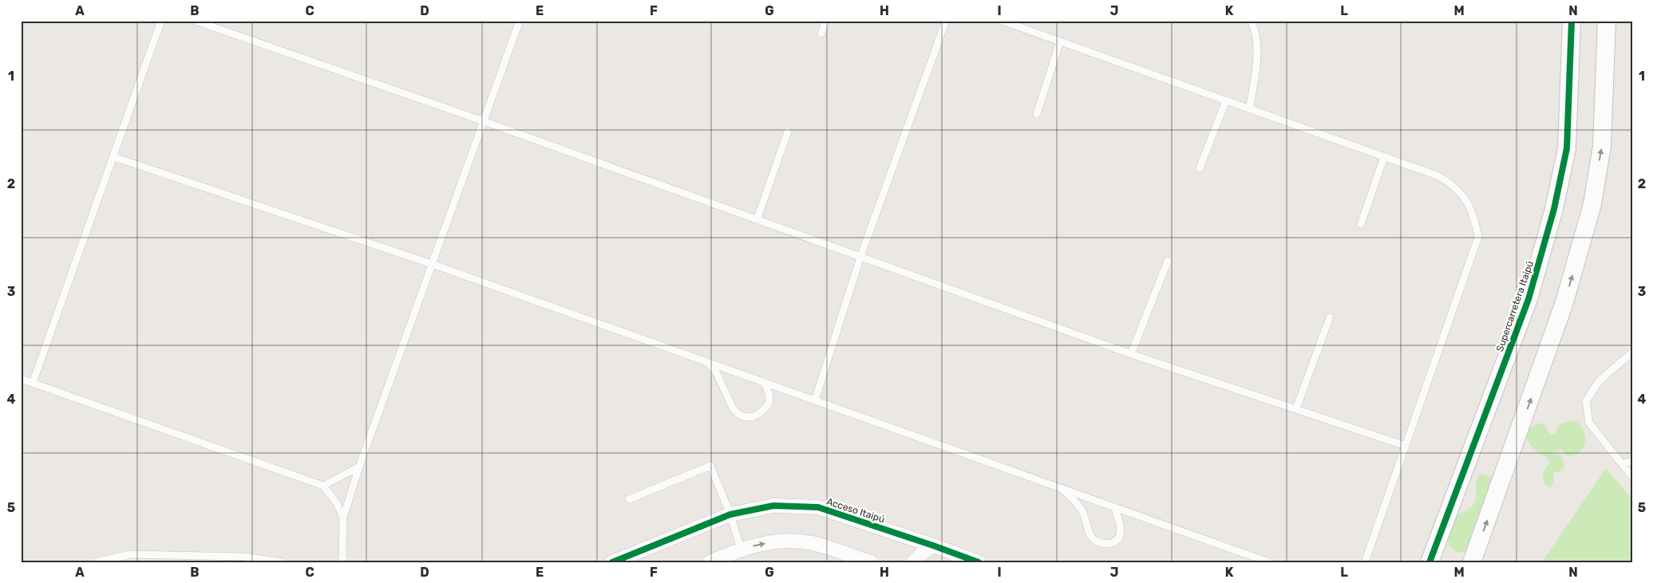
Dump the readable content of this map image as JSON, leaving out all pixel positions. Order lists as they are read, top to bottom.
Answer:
{
  "streets": {
    "street": ["Supercarretera Itaipú", "Acceso Itaipú"]
  },
  "grid": {
    "columns": [
      "A",
      "B",
      "C",
      "D",
      "E",
      "F",
      "G",
      "H",
      "I",
      "J",
      "K",
      "L",
      "M",
      "N"
    ],
    "rows": [
      "1",
      "2",
      "3",
      "4",
      "5"
    ]
  }
}
